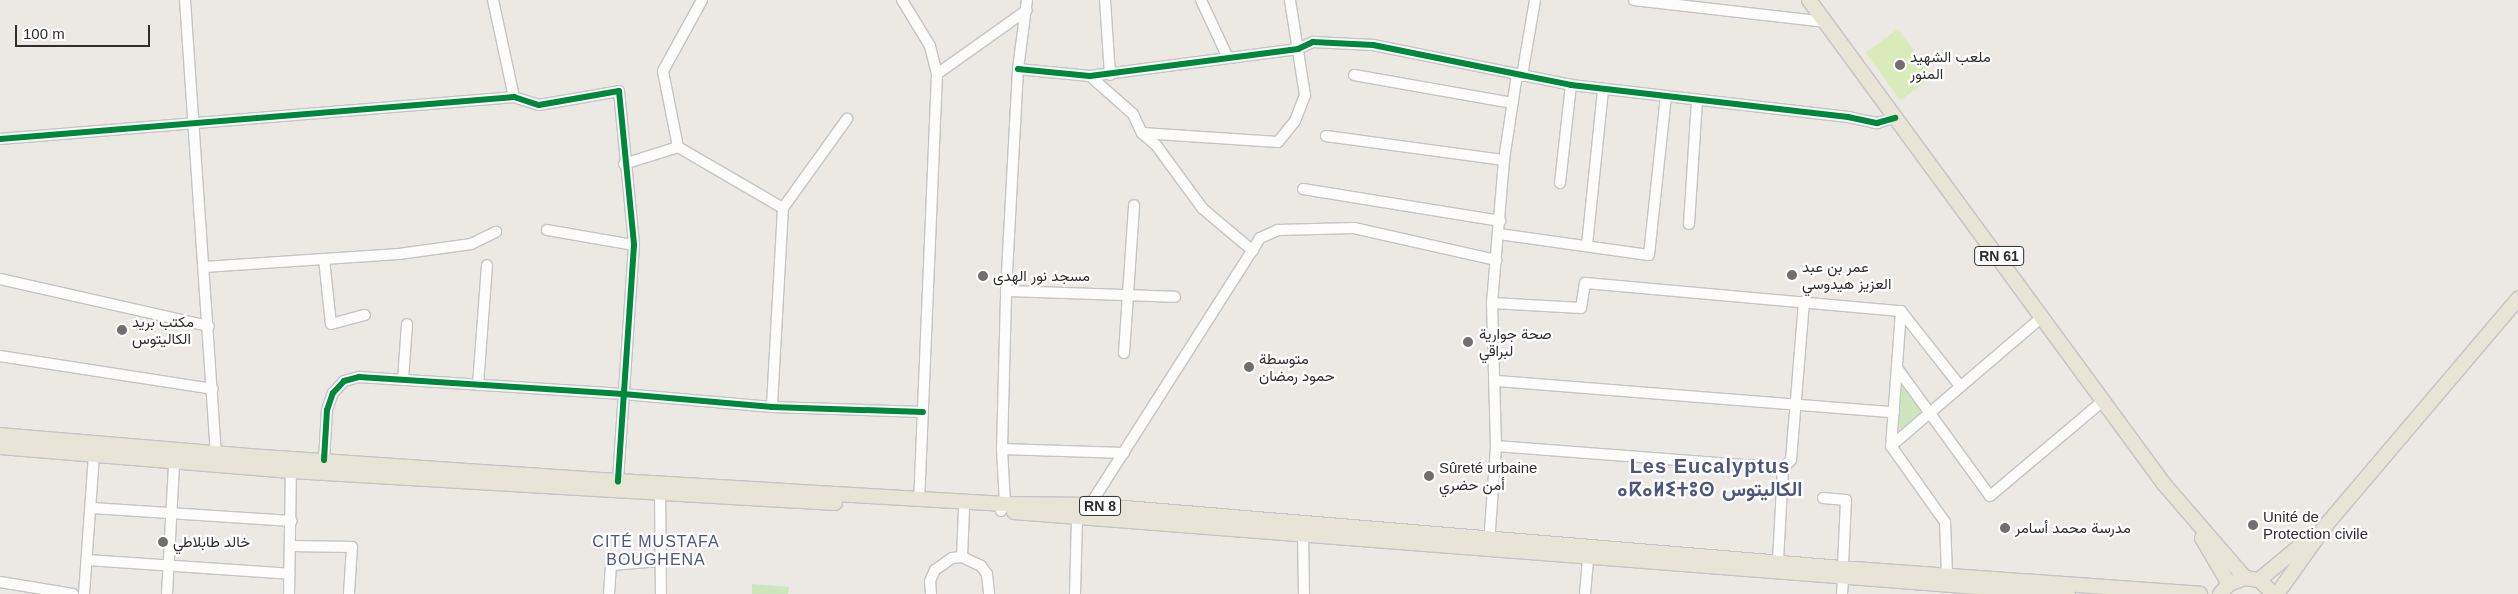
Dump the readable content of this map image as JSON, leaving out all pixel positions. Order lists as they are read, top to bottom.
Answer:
{
  "streets": {
    "main road": ["RN 61", "RN 8"]
  },
  "districts": ["Les Eucalyptus ⴰⴽⴰⵍⵉⵜⵓⵙ الكاليتوس", "CITÉ MUSTAFA BOUGHENA"],
  "places": [
    "ملعب الشهيد المنور",
    "عمر بن عبد العزيز هيدوسي",
    "مسجد نور الهدى",
    "مكتب بريد الكاليتوس",
    "صحة جوارية لبراقي",
    "متوسطة حمود رمضان",
    "Sûreté urbaine أمن حضري",
    "Unité de Protection civile",
    "مدرسة محمد أسامر",
    "خالد طابلاطي"
  ],
  "scale_bar": "100 m"
}
